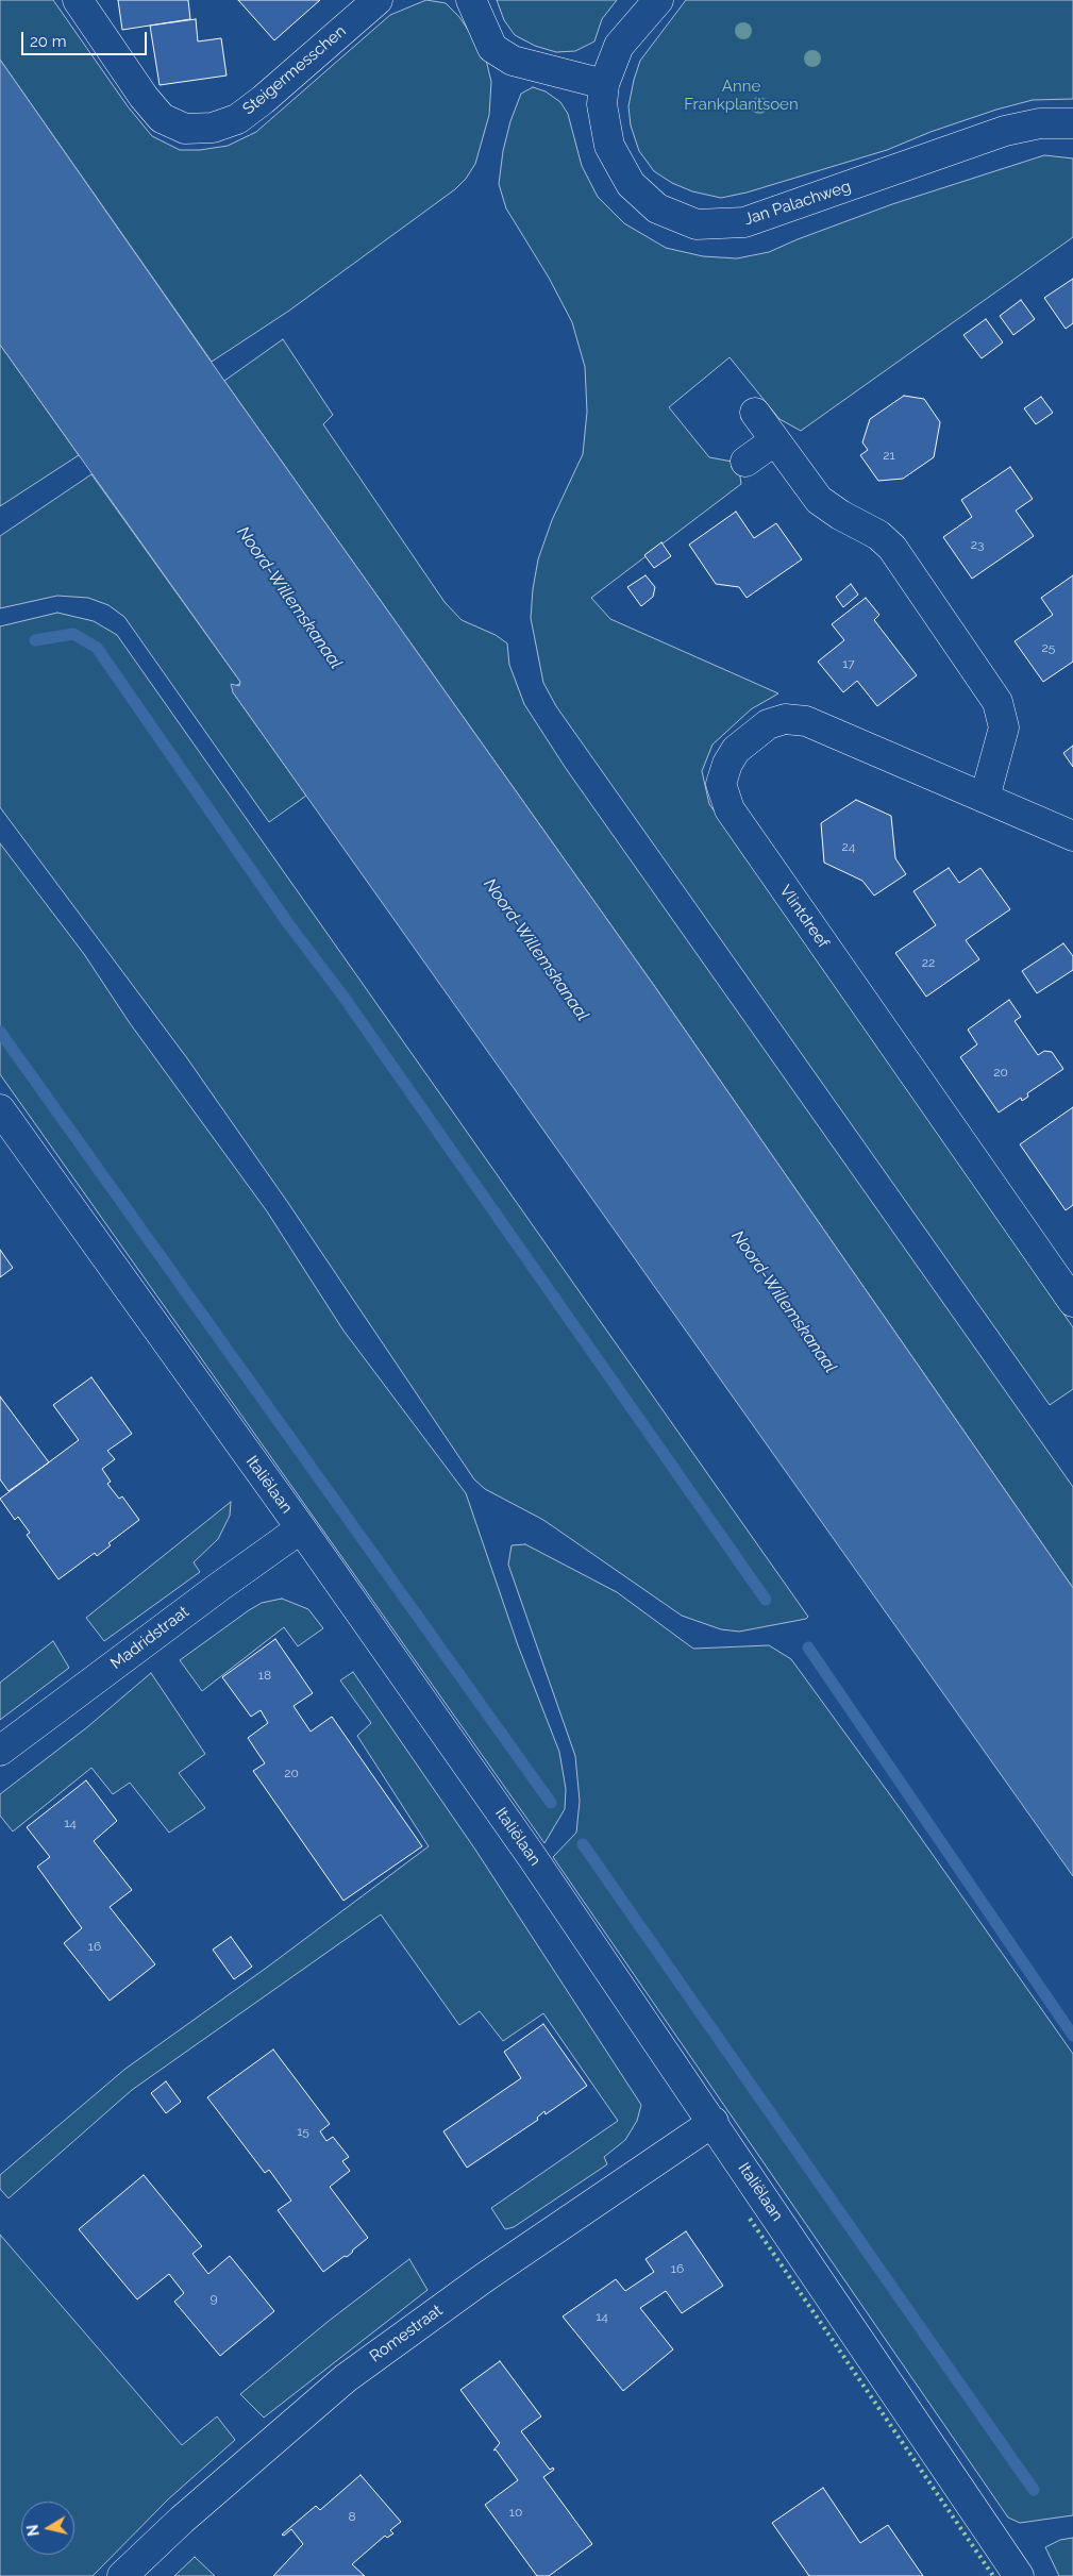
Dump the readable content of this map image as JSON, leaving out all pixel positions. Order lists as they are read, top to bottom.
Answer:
{
  "streets": {
    "street": [
      "Steigermesschen",
      "Jan Palachweg",
      "Vlintdreef",
      "Italiëlaan",
      "Madridstraat",
      "Romestraat"
    ]
  },
  "crossings": [
    ["Italiëlaan", "Madridstraat"],
    ["Italiëlaan", "Romestraat"]
  ],
  "water": ["Noord-Willemskanaal"],
  "parks": ["Anne Frankplantsoen"],
  "house_numbers": [
    "21",
    "23",
    "25",
    "17",
    "24",
    "22",
    "20",
    "18",
    "20",
    "14",
    "16",
    "15",
    "16",
    "9",
    "14",
    "10",
    "8"
  ],
  "scale_bar": "20 m",
  "north": "left"
}
